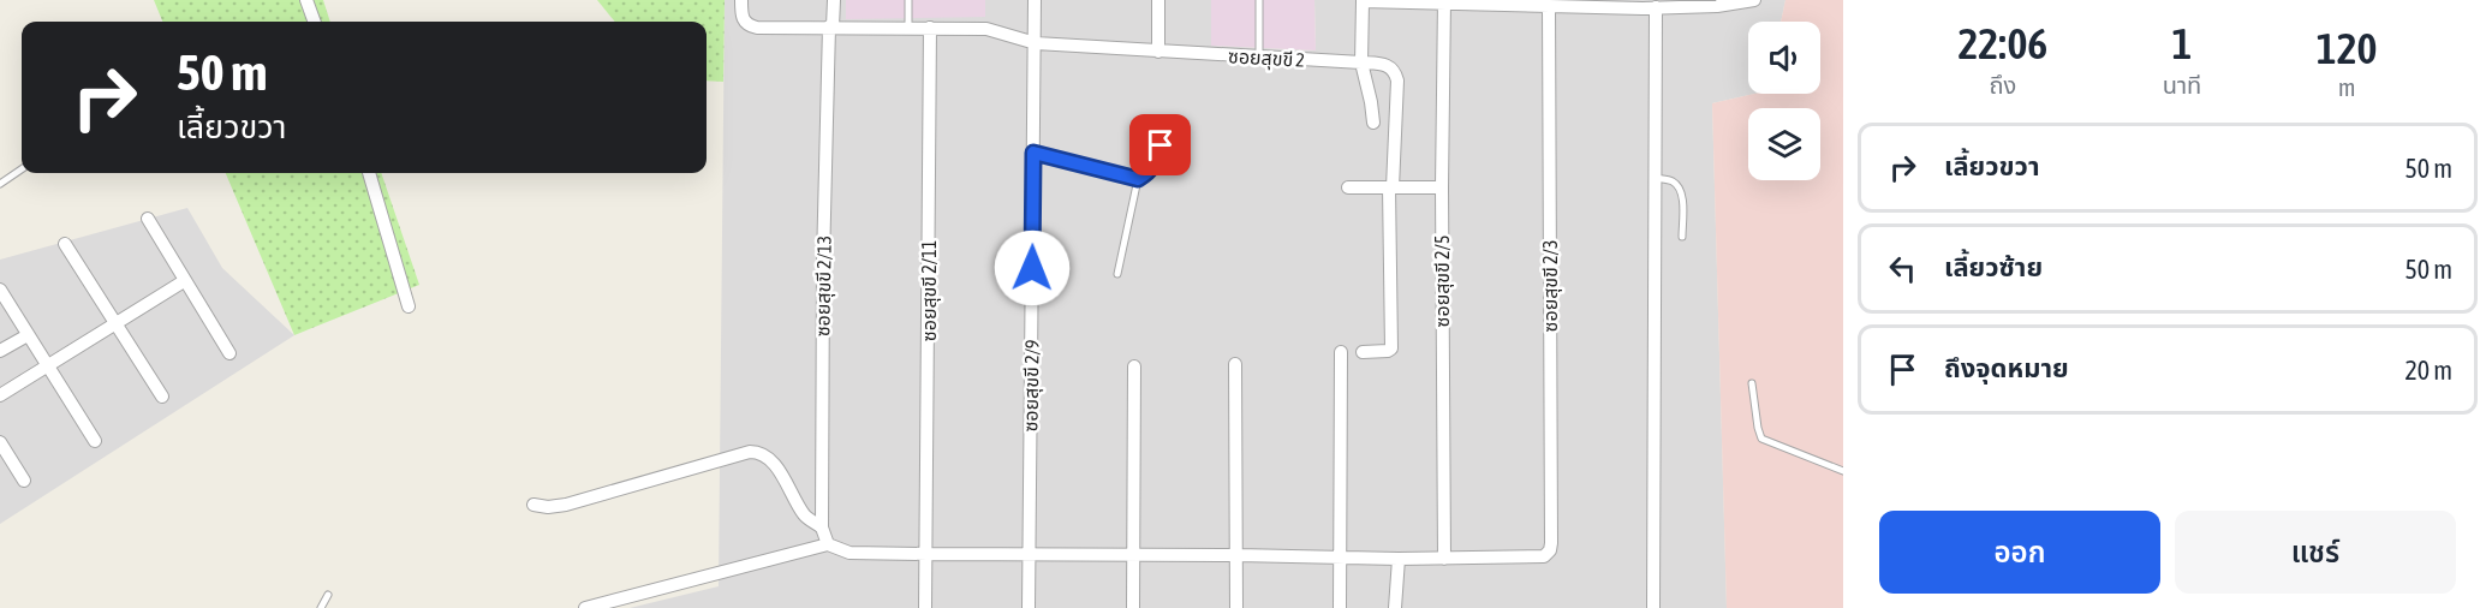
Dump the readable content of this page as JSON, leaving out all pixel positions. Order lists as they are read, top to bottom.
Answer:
{
  "streets": {
    "street": [
      "ซอยสุขขี 2",
      "ซอยสุขขี 2/5",
      "ซอยสุขขี 2/13",
      "ซอยสุขขี 2/3",
      "ซอยสุขขี 2/11",
      "ซอยสุขขี 2/9"
    ]
  },
  "crossings": [
    ["ซอยสุขขี 2", "ซอยสุขขี 2/13"],
    ["ซอยสุขขี 2", "ซอยสุขขี 2/11"],
    ["ซอยสุขขี 2", "ซอยสุขขี 2/9"],
    ["ซอยสุขขี 2/5", "ซอยสุขขี 2/3"]
  ],
  "page": {
    "eta": [
      "22:06",
      "ถึง",
      "1",
      "นาที",
      "120",
      "m"
    ],
    "turn": ["50 m", "เลี้ยวขวา"],
    "list": [
      {
        "name": "เลี้ยวขวา",
        "value": "50 m"
      },
      {
        "name": "เลี้ยวซ้าย",
        "value": "50 m"
      },
      {
        "name": "ถึงจุดหมาย",
        "value": "20 m"
      }
    ],
    "buttons": ["ออก", "แชร์"]
  }
}
